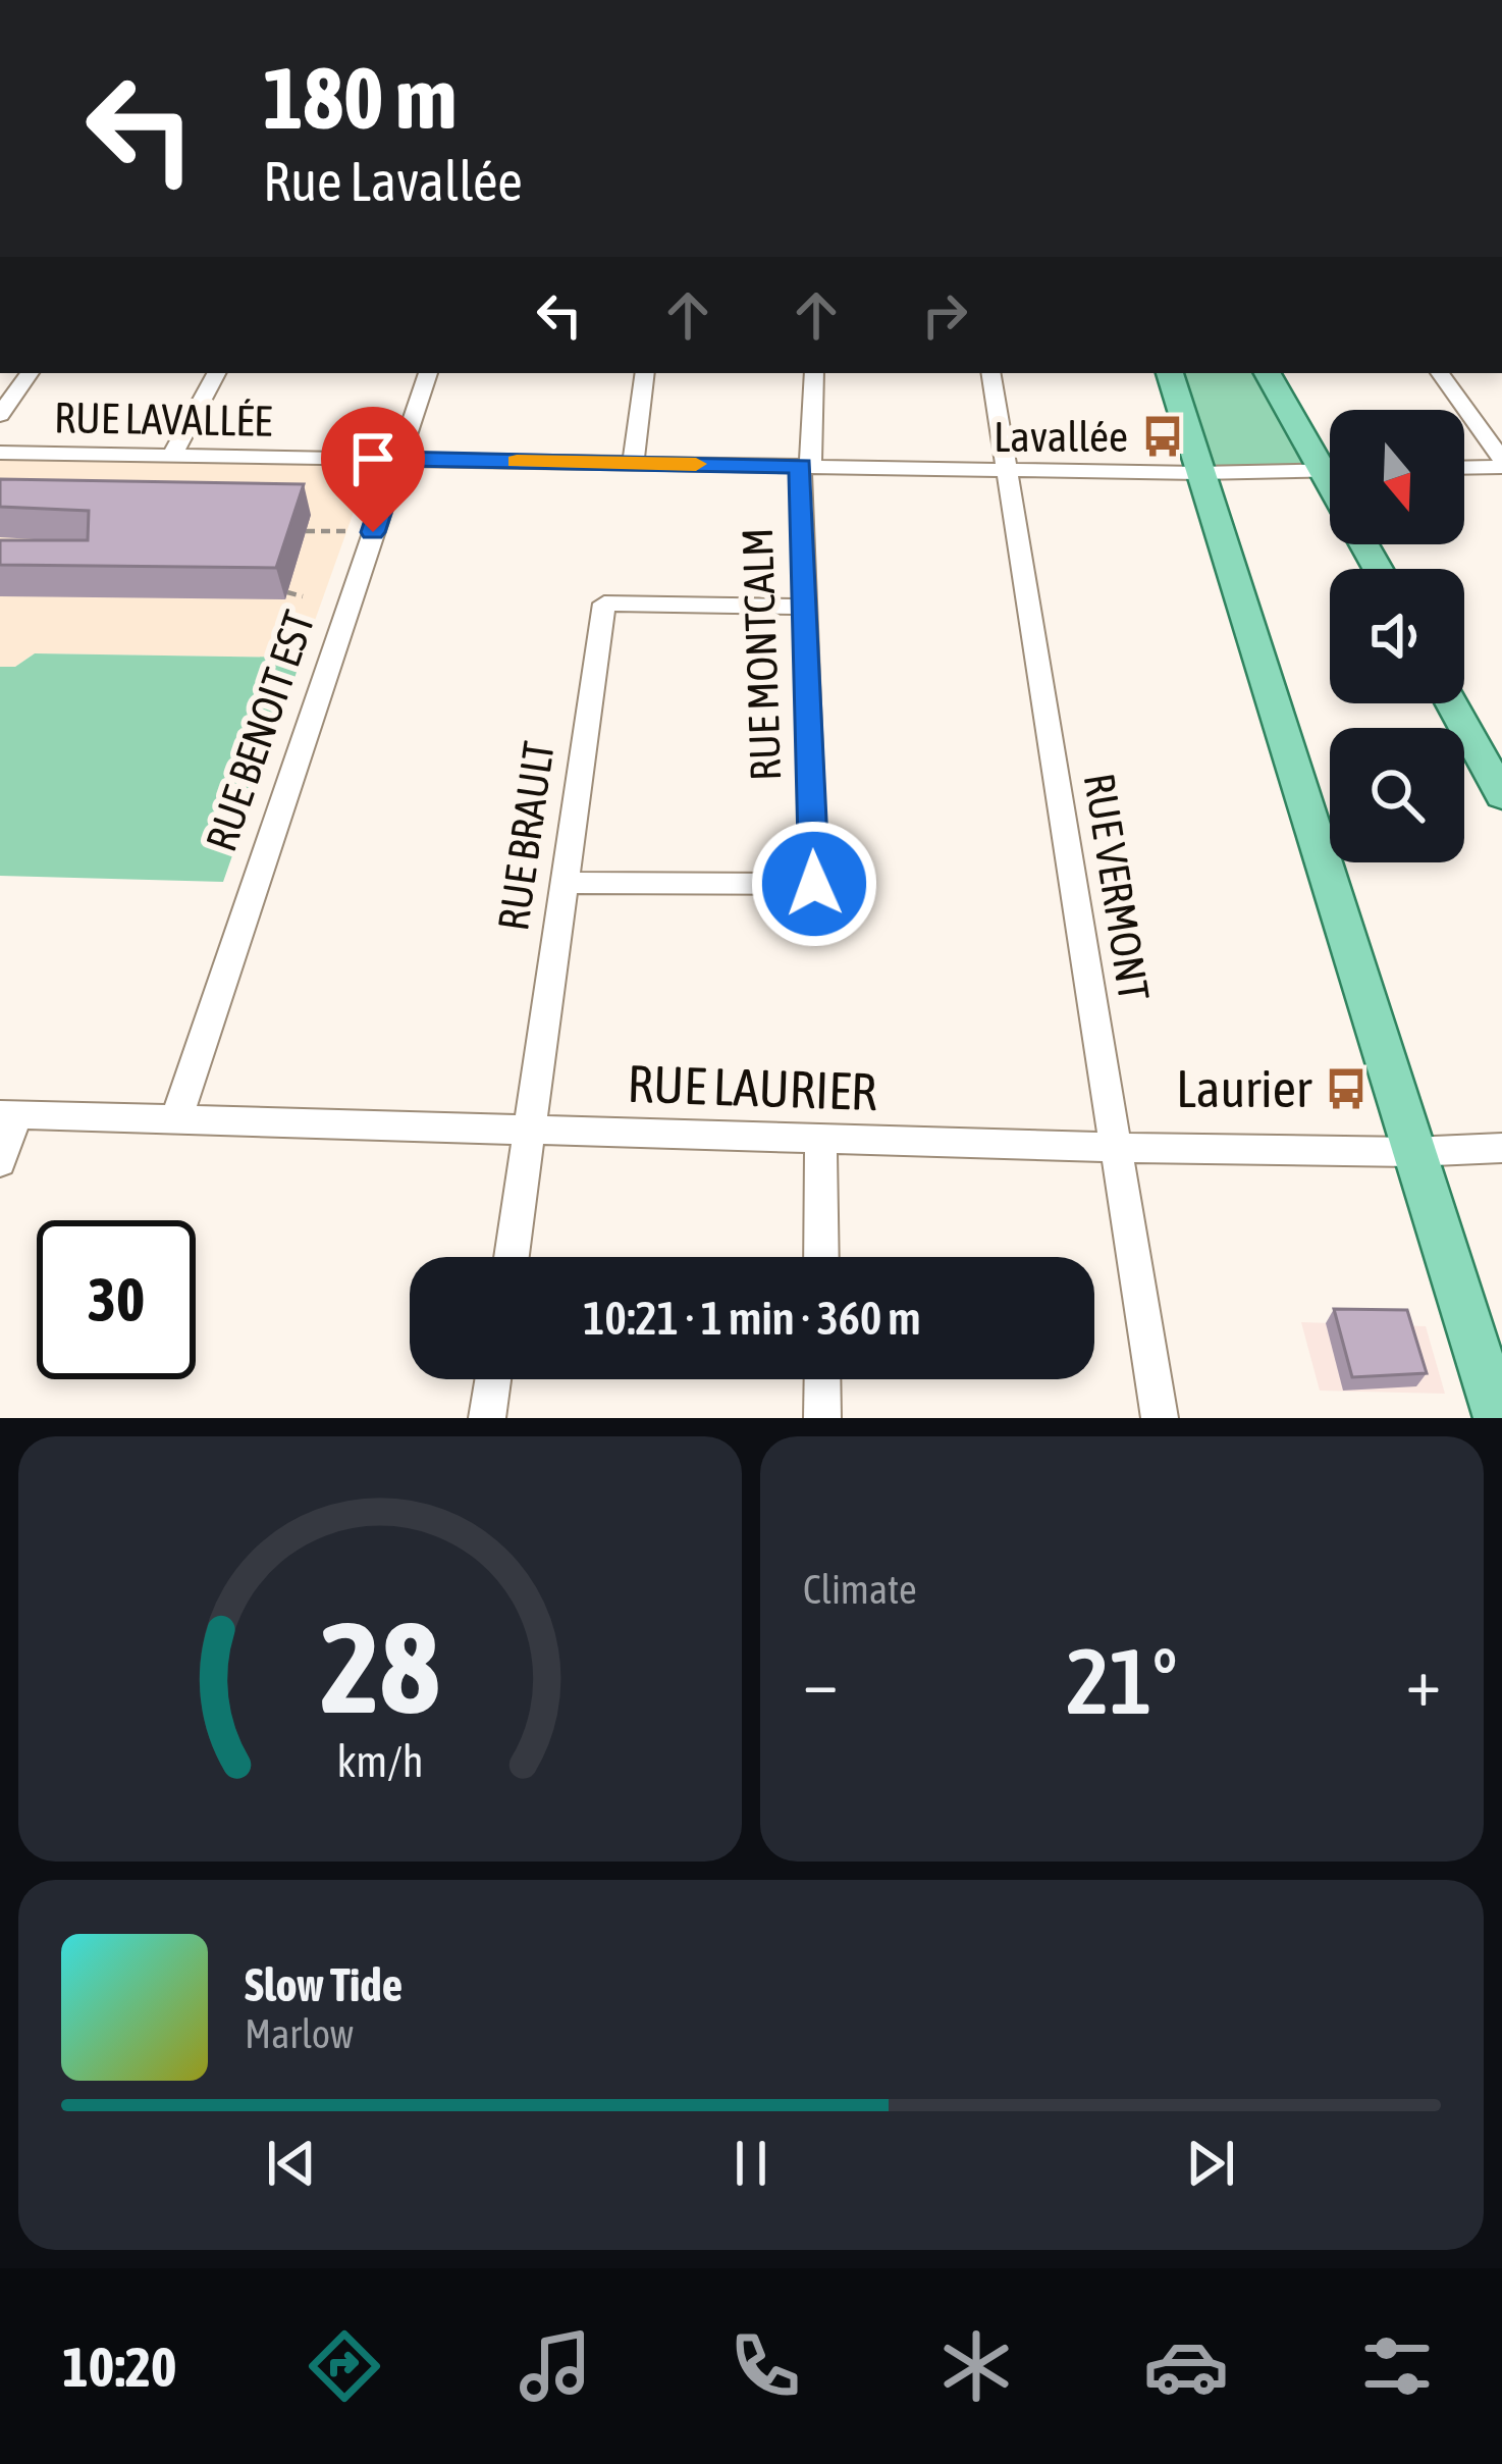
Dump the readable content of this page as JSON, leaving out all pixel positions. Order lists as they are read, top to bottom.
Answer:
{
  "streets": {
    "street": [
      "RUE LAVALLÉE",
      "RUE MONTCALM",
      "RUE BENOIT EST",
      "RUE BRAULT",
      "RUE VERMONT",
      "RUE LAURIER"
    ]
  },
  "crossings": [
    ["RUE LAVALLÉE", "RUE MONTCALM"],
    ["RUE LAVALLÉE", "RUE BENOIT EST"],
    ["RUE LAVALLÉE", "RUE VERMONT"],
    ["RUE MONTCALM", "RUE BRAULT"],
    ["RUE BENOIT EST", "RUE LAURIER"],
    ["RUE BRAULT", "RUE LAURIER"],
    ["RUE VERMONT", "RUE LAURIER"]
  ],
  "places": {
    "bus stop": ["Lavallée", "Laurier"]
  },
  "north": "bottom",
  "page": {
    "turn": ["180 m", "Rue Lavallée"],
    "limit": "30",
    "trip": "10:21 · 1 min · 360 m",
    "tile": "Climate",
    "heat": ["−", "21°", "+"],
    "song": ["Slow Tide", "Marlow"],
    "tabs": "10:20",
    "gauge": ["28", "km/h"]
  }
}
